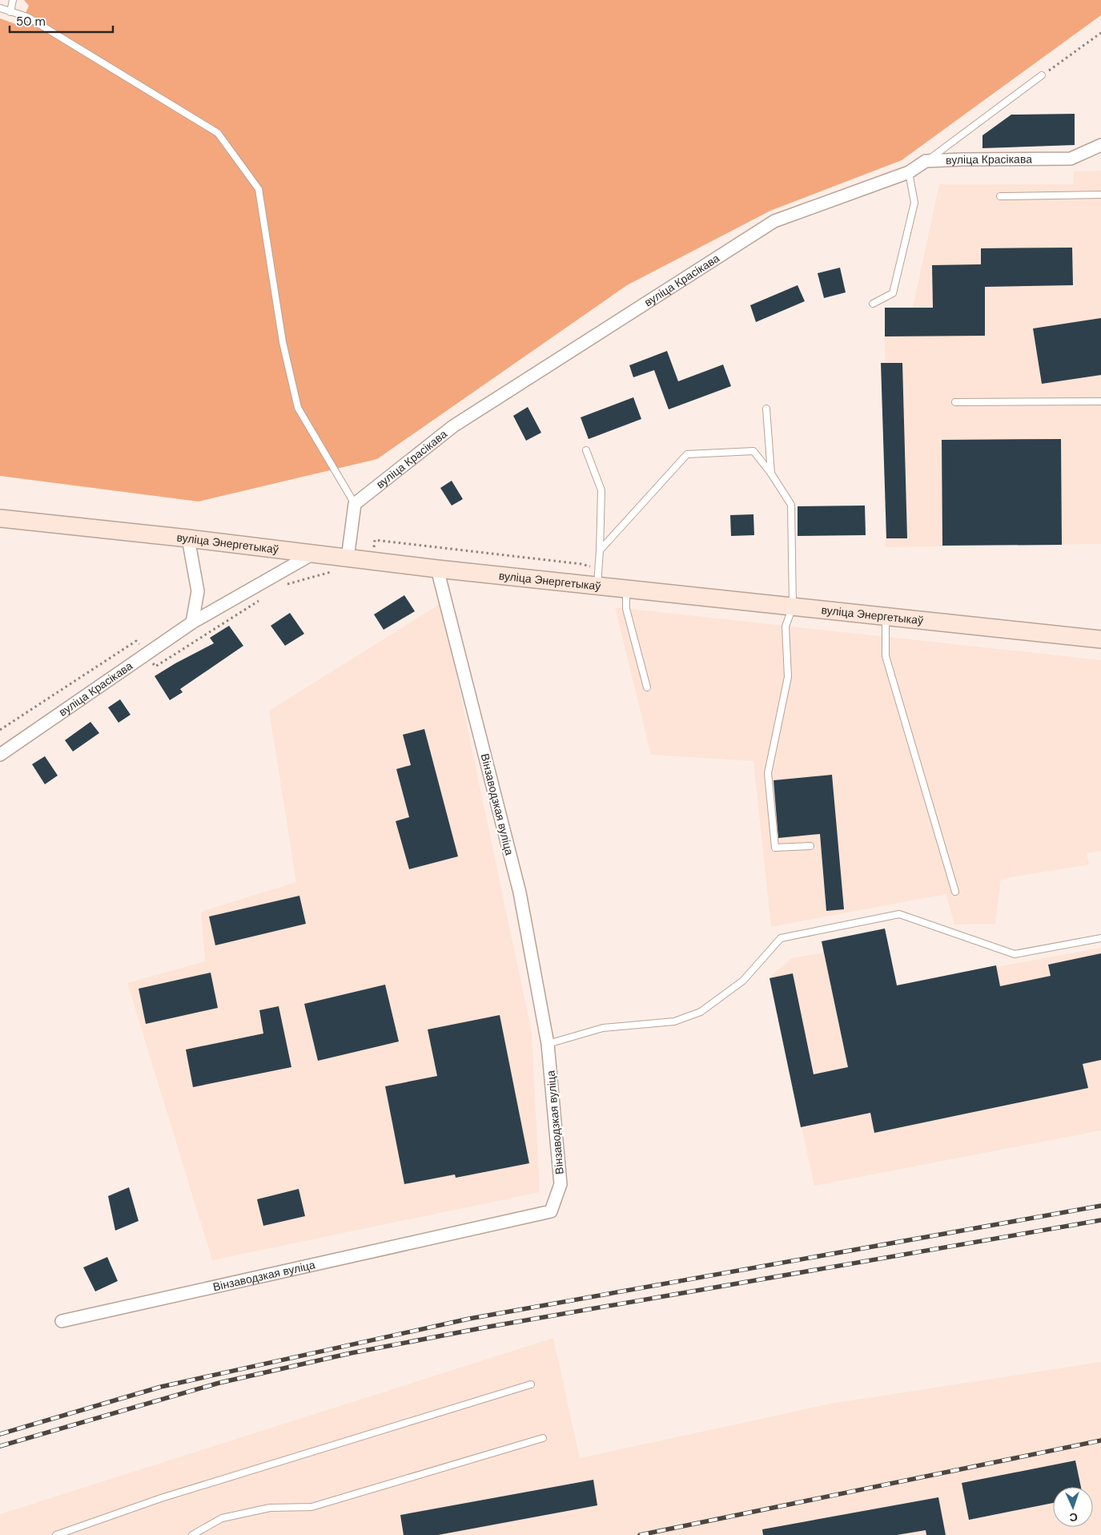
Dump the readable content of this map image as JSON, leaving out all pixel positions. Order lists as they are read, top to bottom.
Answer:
{
  "streets": {
    "main road": ["вуліца Энергетыкаў"],
    "street": ["вуліца Красікава", "Вінзаводзкая вуліца"]
  },
  "crossings": [
    ["вуліца Красікава", "вуліца Энергетыкаў"],
    ["вуліца Энергетыкаў", "Вінзаводзкая вуліца"]
  ],
  "scale_bar": "50 m",
  "north": "bottom"
}
